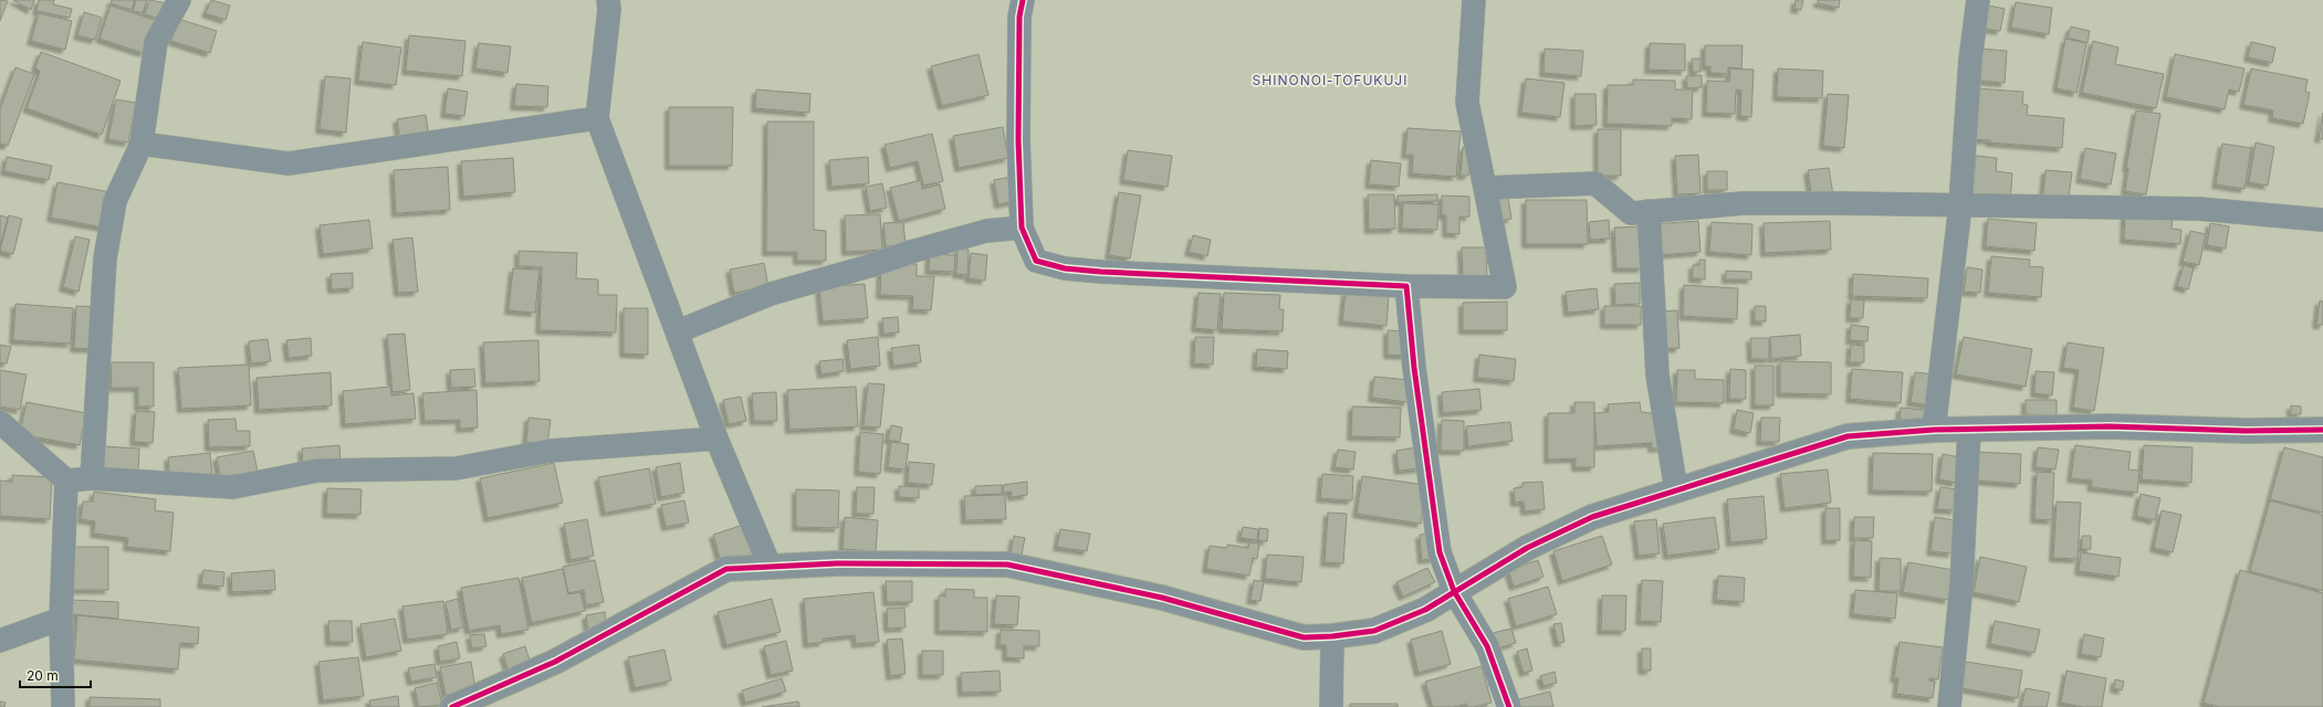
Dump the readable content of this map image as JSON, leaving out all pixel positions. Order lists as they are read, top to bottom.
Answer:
{
  "districts": ["SHINONOI-TOFUKUJI"],
  "scale_bar": "20 m"
}
